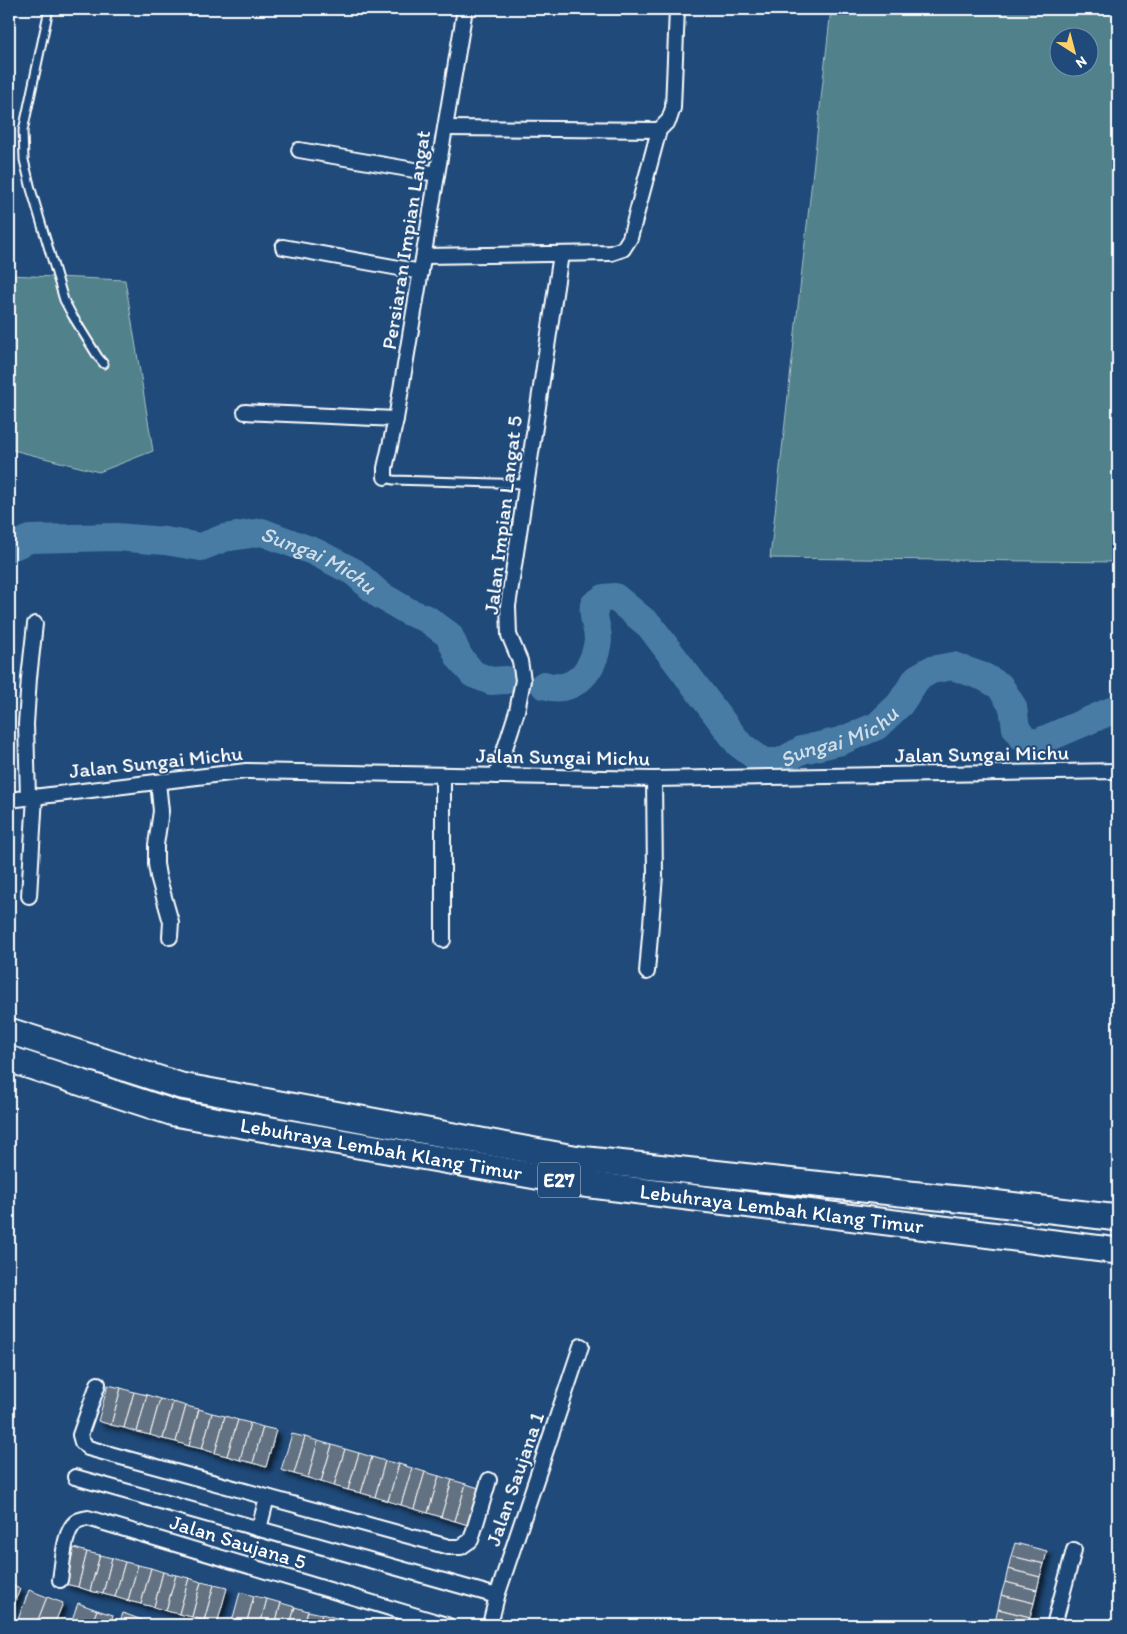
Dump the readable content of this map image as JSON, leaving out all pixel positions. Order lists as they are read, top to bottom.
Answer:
{
  "streets": {
    "highway": ["Lebuhraya Lembah Klang Timur", "E27"],
    "street": [
      "Persiaran Impian Langat",
      "Jalan Impian Langat 5",
      "Jalan Sungai Michu",
      "Jalan Saujana 1",
      "Jalan Saujana 5"
    ]
  },
  "crossings": [
    ["Jalan Impian Langat 5", "Jalan Sungai Michu"],
    ["Jalan Saujana 1", "Jalan Saujana 5"]
  ],
  "water": ["Sungai Michu"],
  "north": "bottom right"
}
